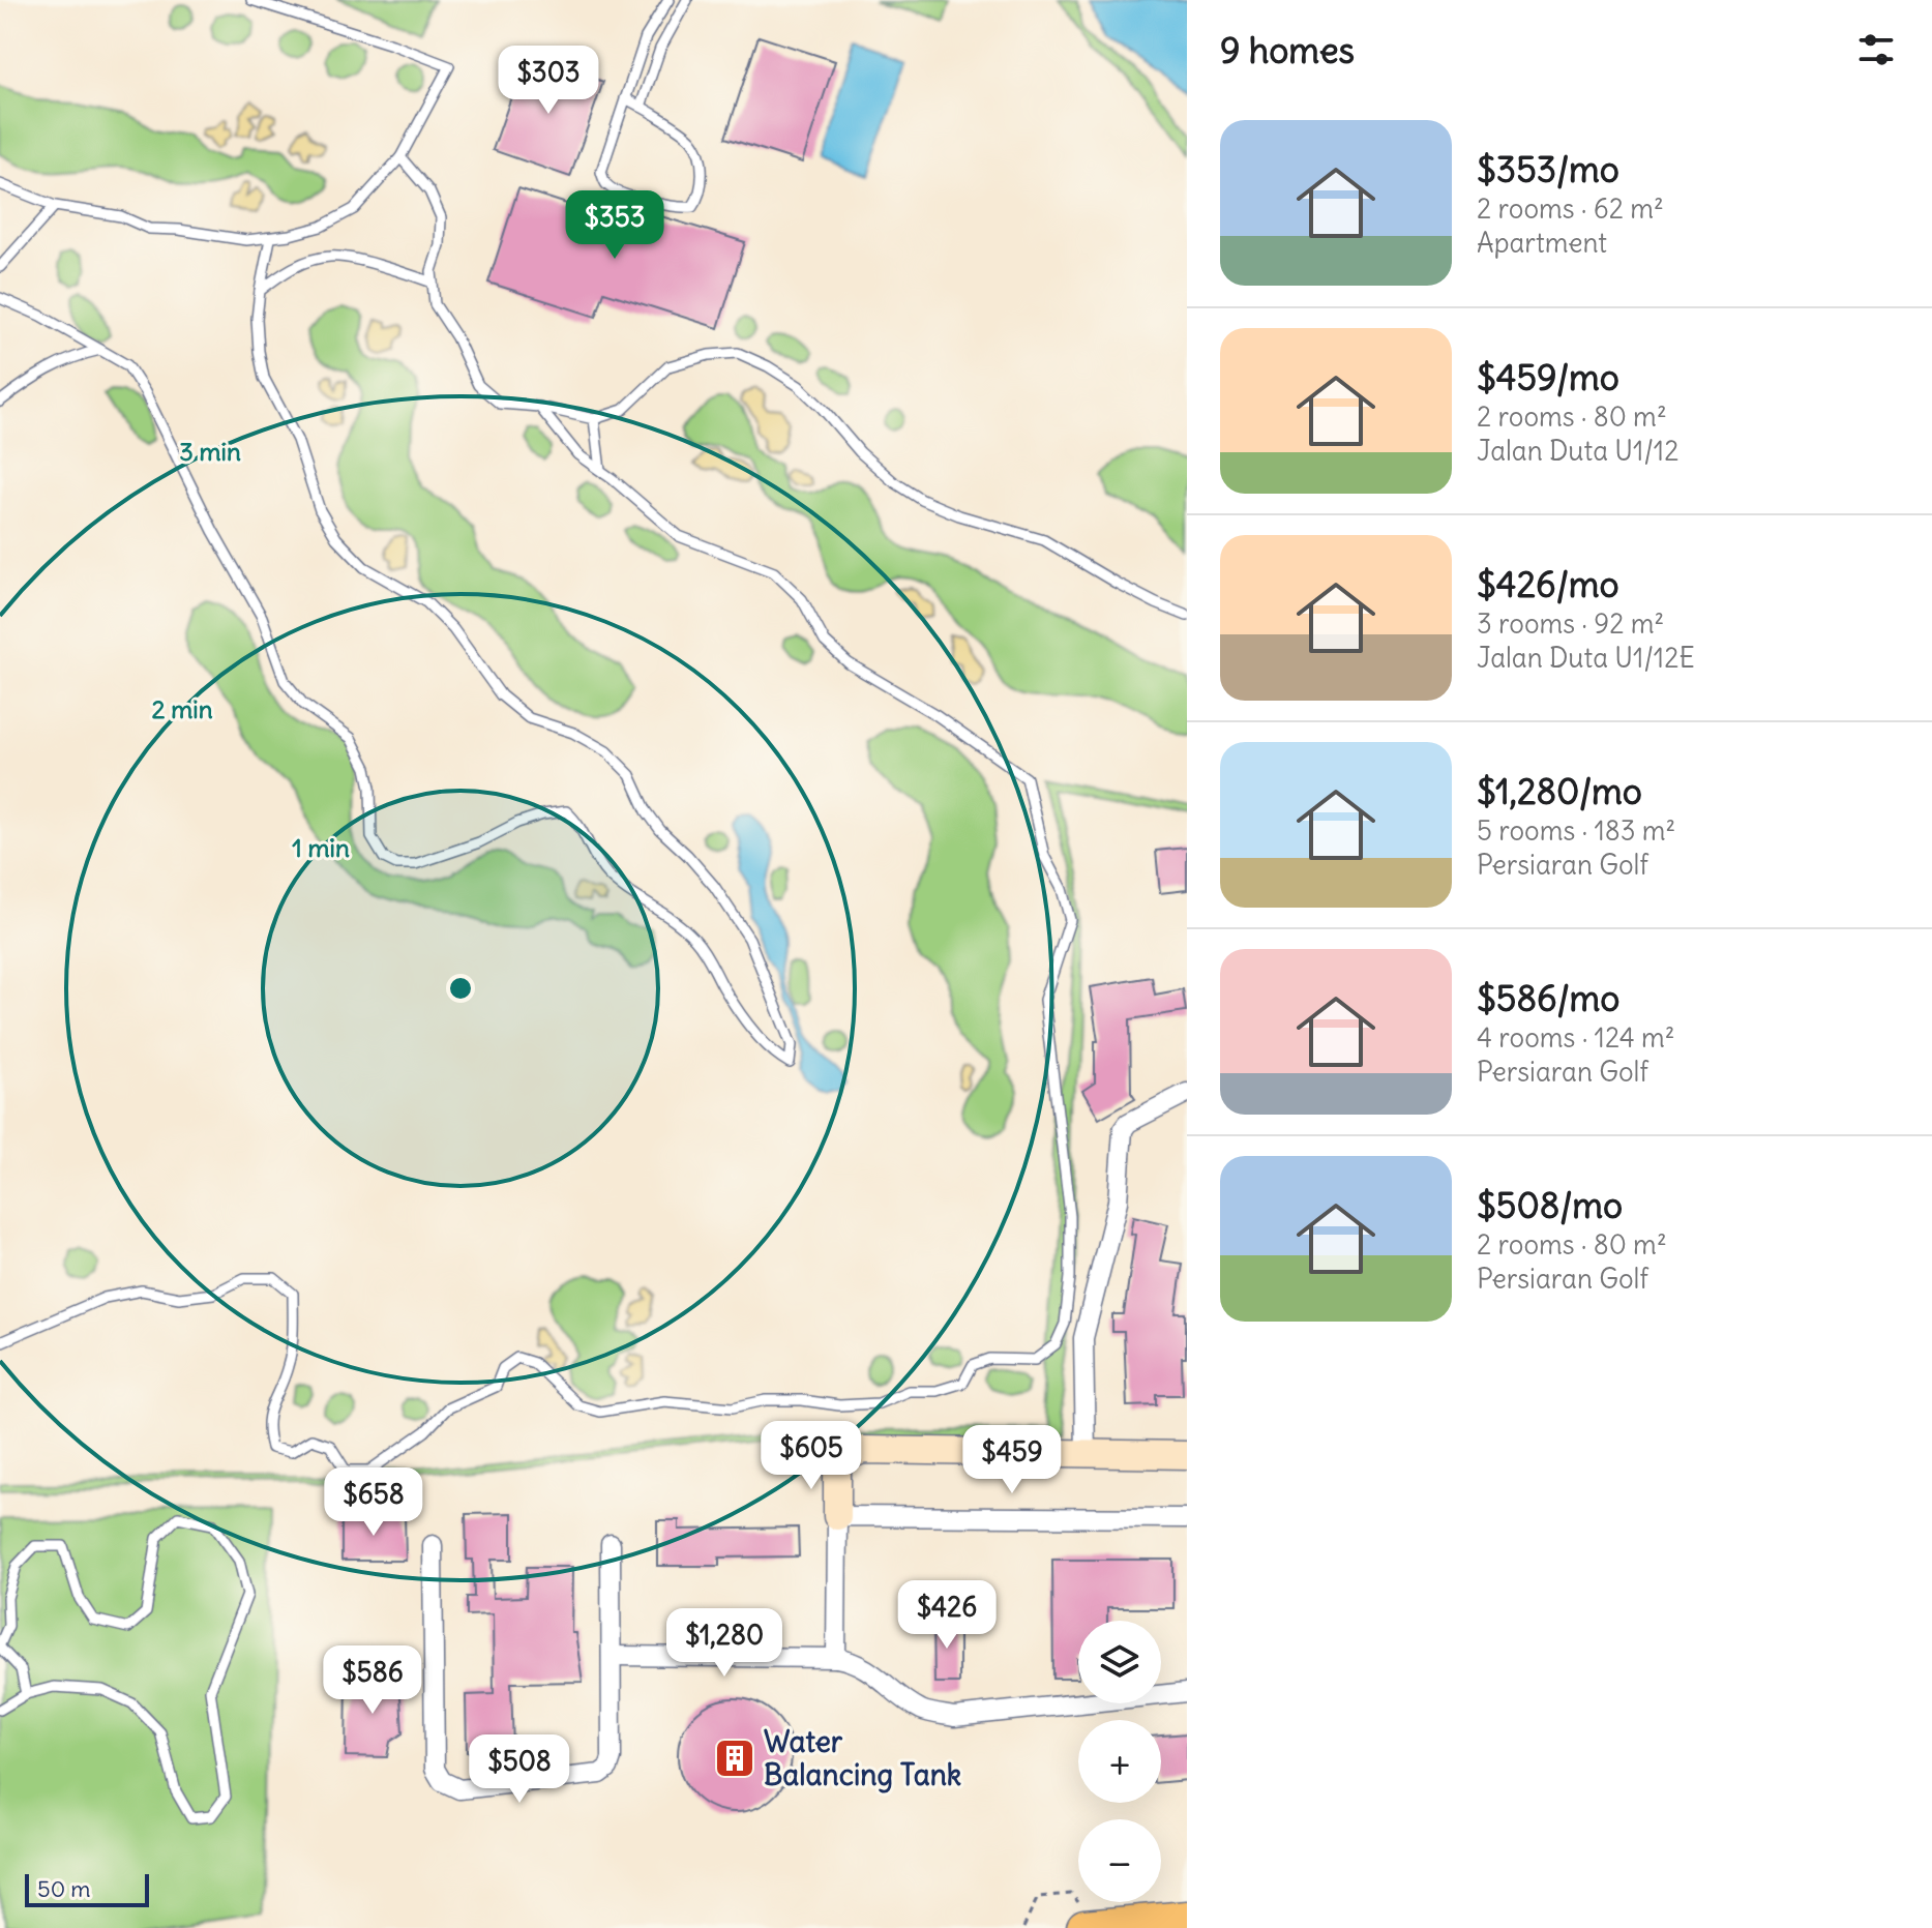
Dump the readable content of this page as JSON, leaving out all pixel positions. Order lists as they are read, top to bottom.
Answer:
{
  "places": {
    "building": ["Water Balancing Tank"]
  },
  "scale_bar": "50 m",
  "page": {
    "heading": "9 homes",
    "price": [
      "$303",
      "$353",
      "$605",
      "$459",
      "$658",
      "$426",
      "$1,280",
      "$586",
      "$508"
    ],
    "list": [
      {
        "name": "$353/mo",
        "note": "2 rooms · 62 m² · Apartment"
      },
      {
        "name": "$459/mo",
        "note": "2 rooms · 80 m² · Jalan Duta U1/12"
      },
      {
        "name": "$426/mo",
        "note": "3 rooms · 92 m² · Jalan Duta U1/12E"
      },
      {
        "name": "$1,280/mo",
        "note": "5 rooms · 183 m² · Persiaran Golf"
      },
      {
        "name": "$586/mo",
        "note": "4 rooms · 124 m² · Persiaran Golf"
      },
      {
        "name": "$508/mo",
        "note": "2 rooms · 80 m² · Persiaran Golf"
      }
    ],
    "map_buttons": ["+", "−"],
    "scale": "50 m"
  },
  "rings": ["3 min", "2 min", "1 min"]
}
